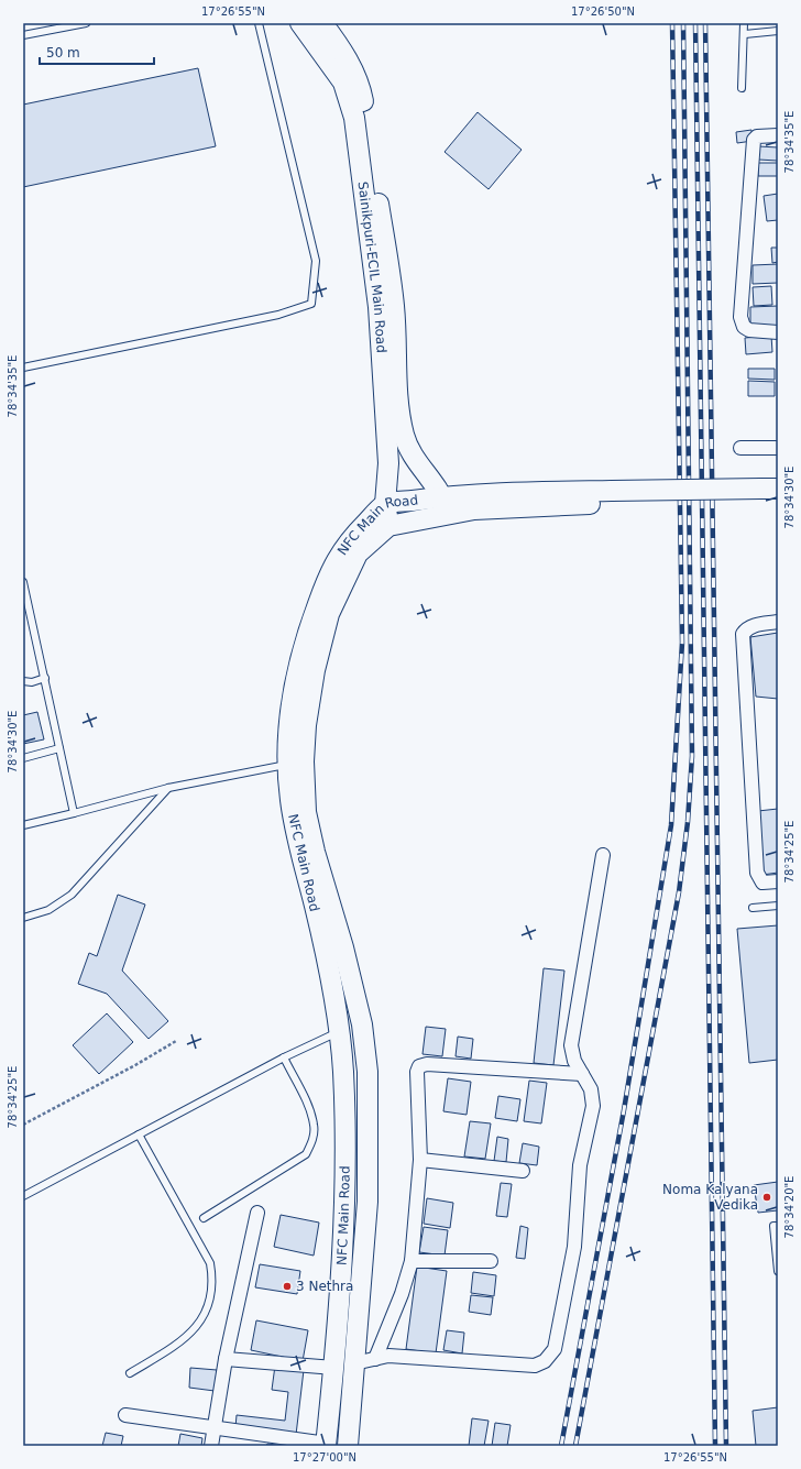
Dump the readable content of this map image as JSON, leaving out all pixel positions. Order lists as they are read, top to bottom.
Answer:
{
  "streets": {
    "main road": ["Sainikpuri-ECIL Main Road", "NFC Main Road"]
  },
  "crossings": [
    ["Sainikpuri-ECIL Main Road", "NFC Main Road"]
  ],
  "places": ["Noma Kalyana Vedika", "3 Nethra"],
  "scale_bar": "50 m",
  "coordinates": [
    "17°26'55\"N",
    "17°26'50\"N",
    "78°34'35\"E",
    "78°34'30\"E",
    "78°34'25\"E",
    "78°34'20\"E",
    "17°27'00\"N"
  ]
}
